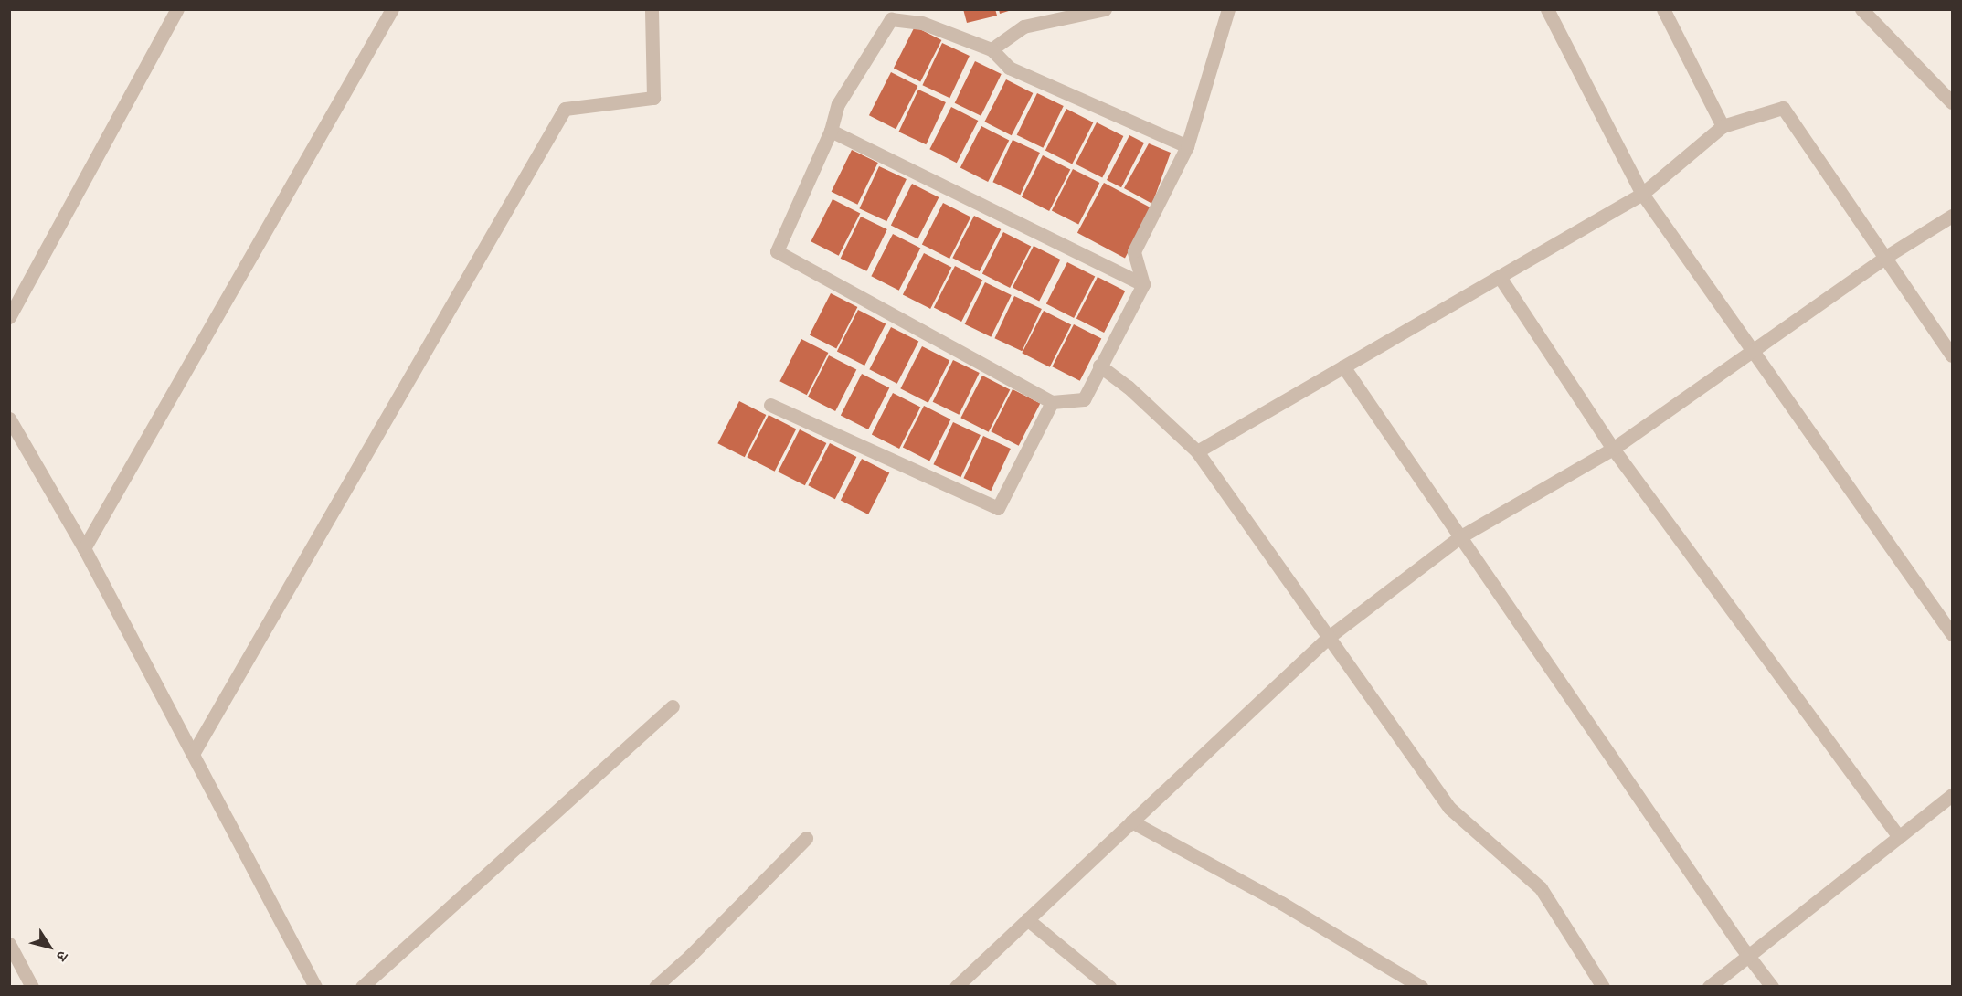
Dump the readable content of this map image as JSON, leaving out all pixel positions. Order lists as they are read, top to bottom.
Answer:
{
  "north": "bottom right"
}
